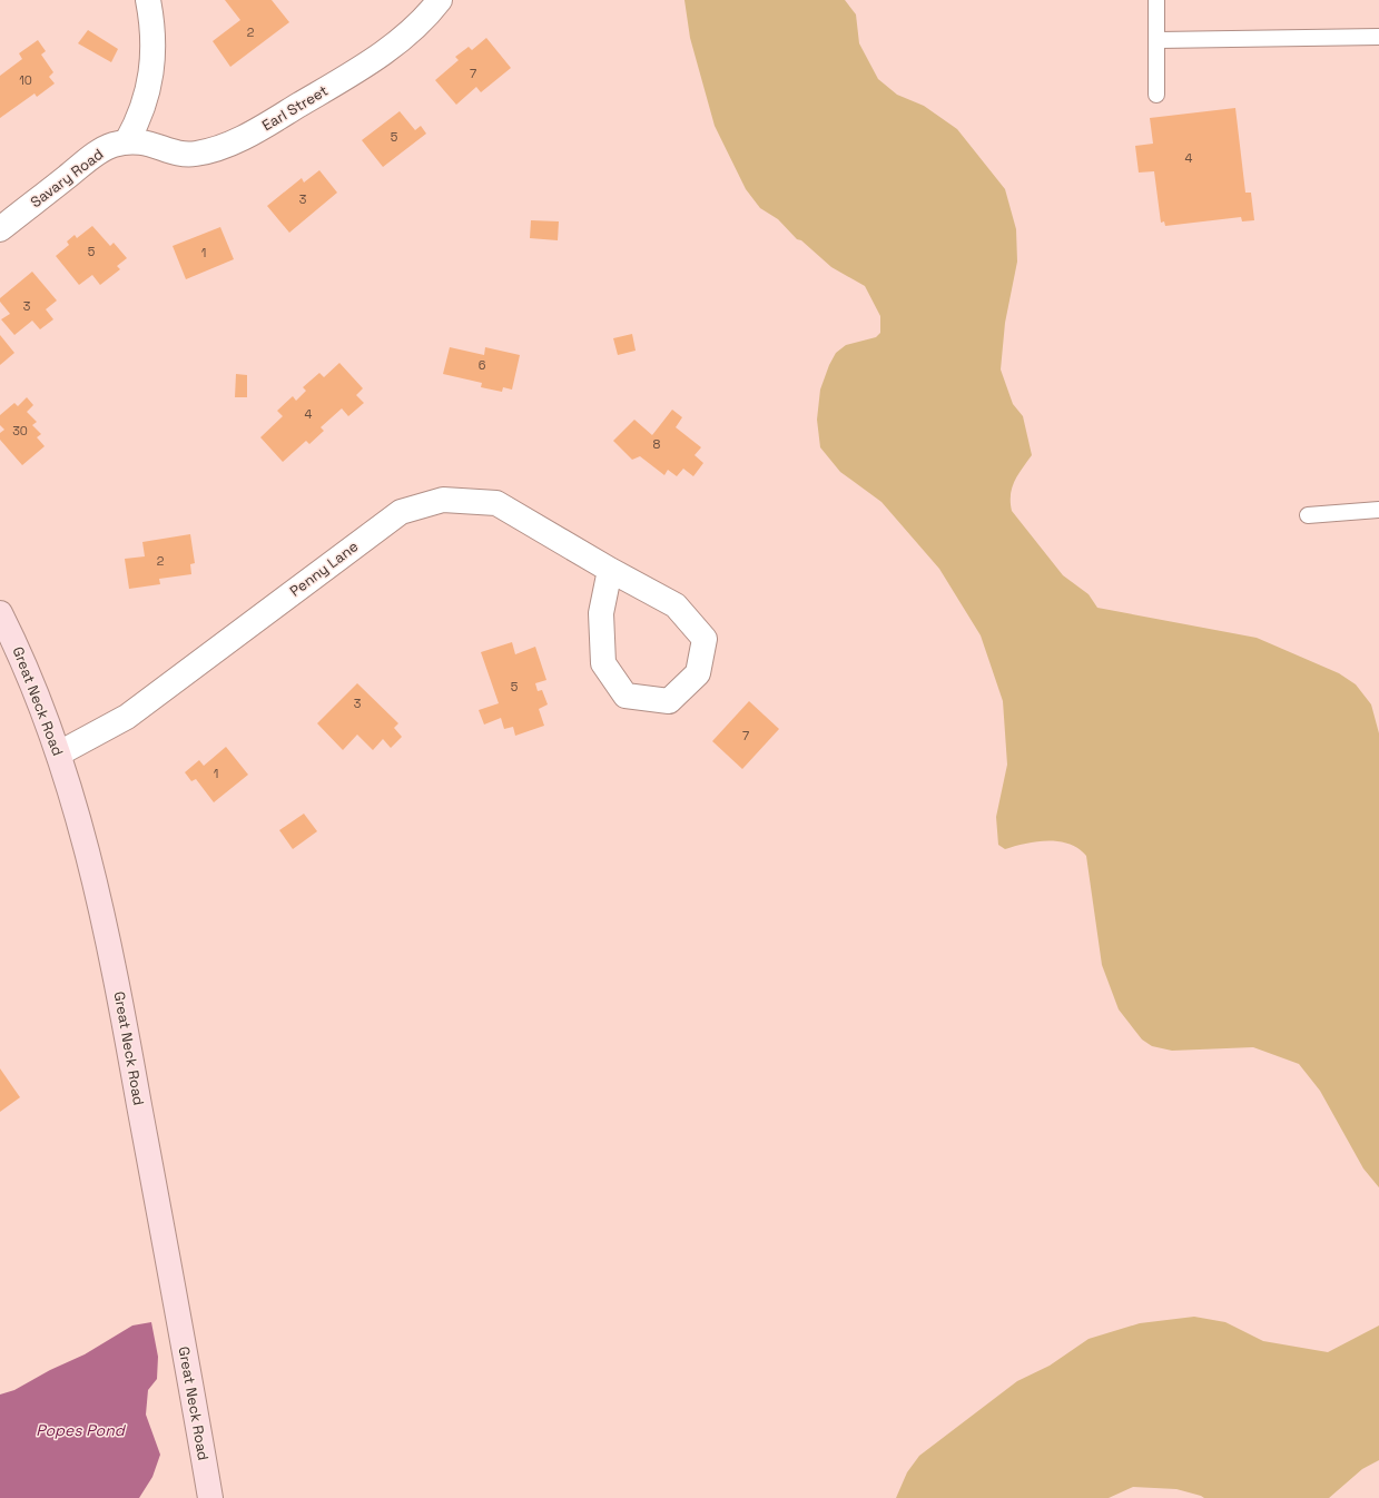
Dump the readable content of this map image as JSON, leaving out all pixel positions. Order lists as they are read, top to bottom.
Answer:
{
  "streets": {
    "street": [
      "Earl Street",
      "Savary Road",
      "Penny Lane",
      "Great Neck Road"
    ]
  },
  "crossings": [
    ["Earl Street", "Savary Road"],
    ["Penny Lane", "Great Neck Road"]
  ],
  "water": ["Popes Pond"],
  "house_numbers": [
    "2",
    "7",
    "10",
    "5",
    "4",
    "3",
    "5",
    "1",
    "3",
    "6",
    "4",
    "30",
    "8",
    "2",
    "5",
    "3",
    "7",
    "1"
  ]
}
